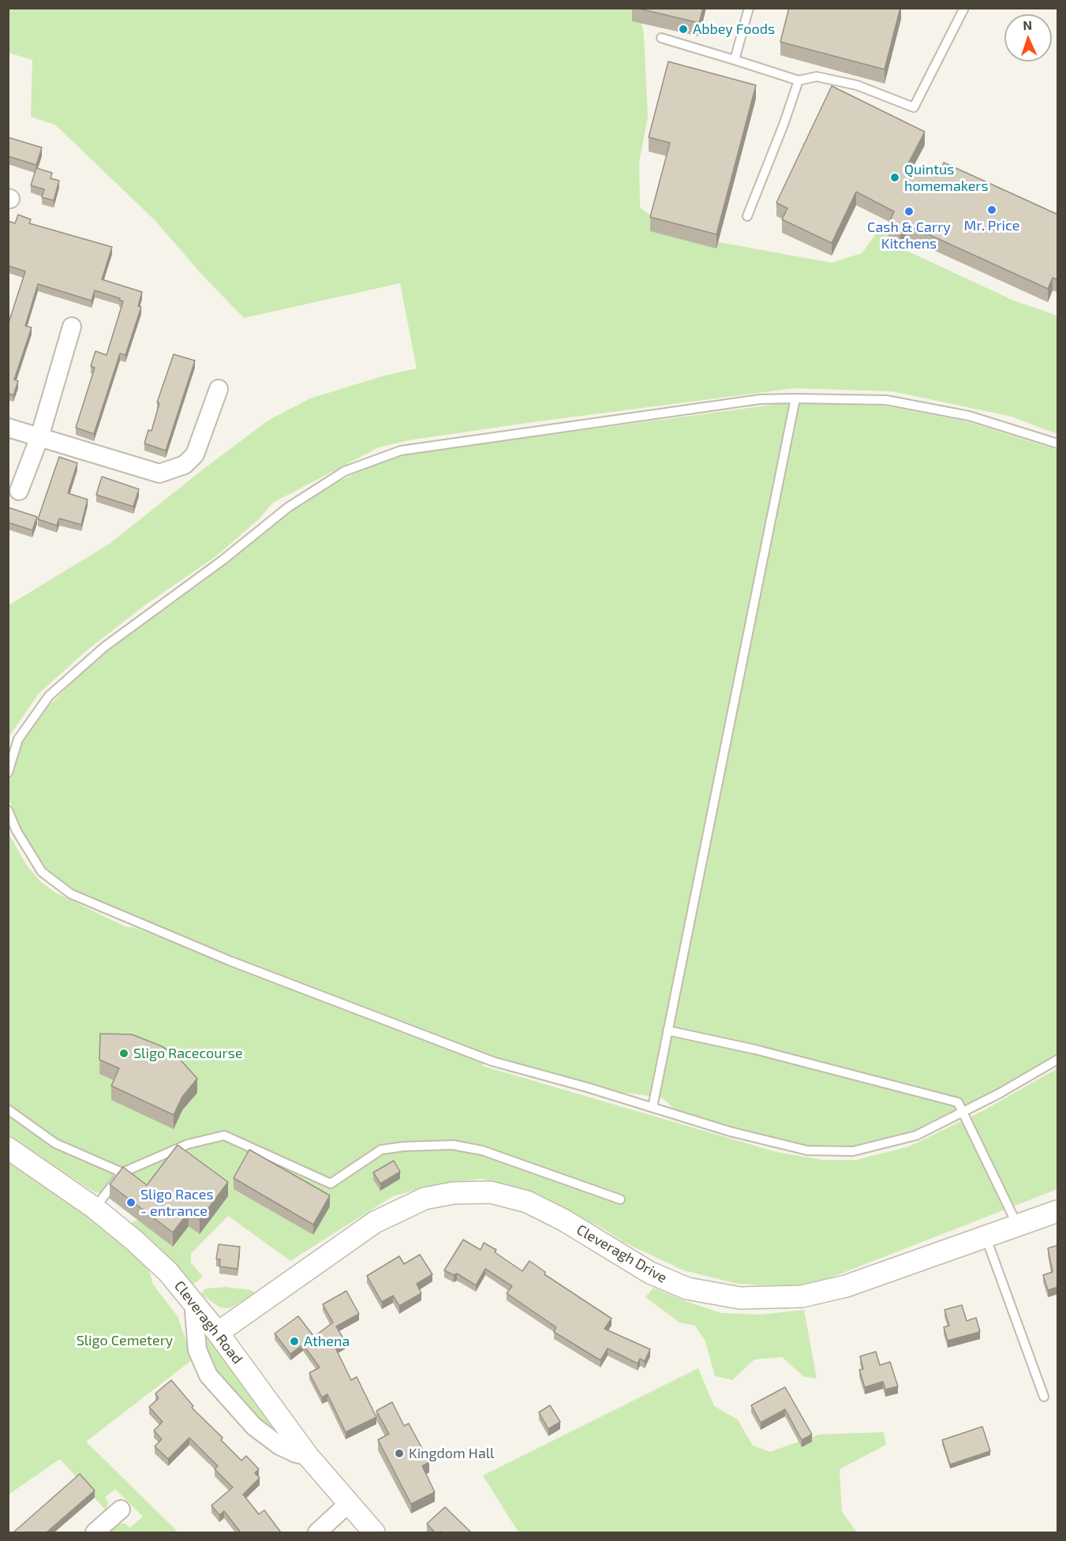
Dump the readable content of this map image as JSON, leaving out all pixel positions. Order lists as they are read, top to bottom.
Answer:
{
  "streets": {
    "street": ["Cleveragh Drive", "Cleveragh Road"]
  },
  "crossings": [
    ["Cleveragh Drive", "Cleveragh Road"]
  ],
  "parks": ["Sligo Cemetery"],
  "places": [
    "Abbey Foods",
    "Quintus homemakers",
    "Mr. Price",
    "Cash & Carry Kitchens",
    "Sligo Racecourse",
    "Sligo Races - entrance",
    "Athena",
    "Kingdom Hall"
  ],
  "north": "top"
}
